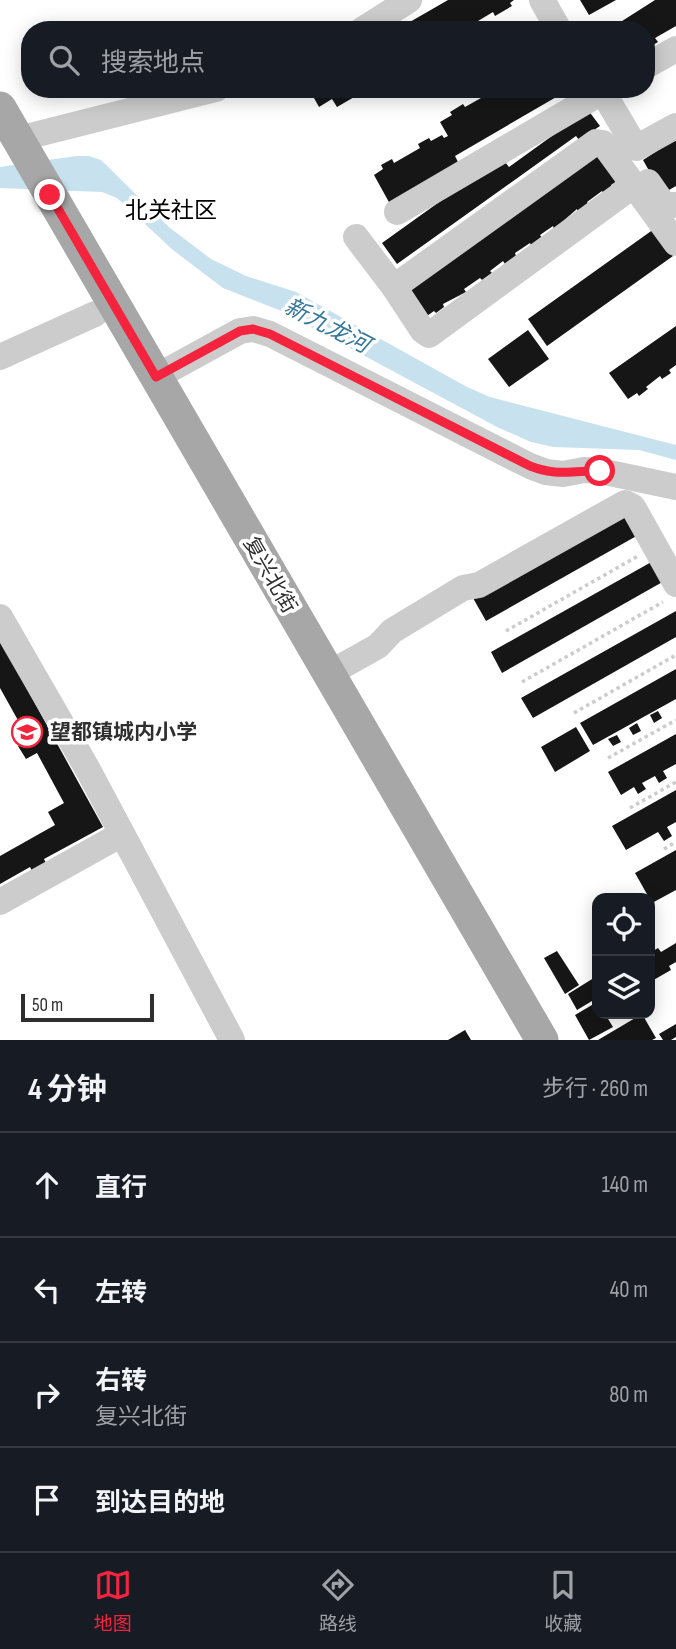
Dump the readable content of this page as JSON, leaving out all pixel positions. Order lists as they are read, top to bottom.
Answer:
{
  "streets": {
    "main road": ["复兴北街"]
  },
  "districts": ["北关社区"],
  "water": ["新九龙河"],
  "places": {
    "school or university": ["望都镇城内小学"]
  },
  "scale_bar": "50 m",
  "page": {
    "search": "搜索地点",
    "scale": "50 m",
    "heading": ["4 分钟", "步行 · 260 m"],
    "list": [
      ["直行", "140 m"],
      ["左转", "40 m"],
      ["右转", "复兴北街", "80 m"],
      "到达目的地"
    ],
    "nav": ["地图", "路线", "收藏"]
  }
}
